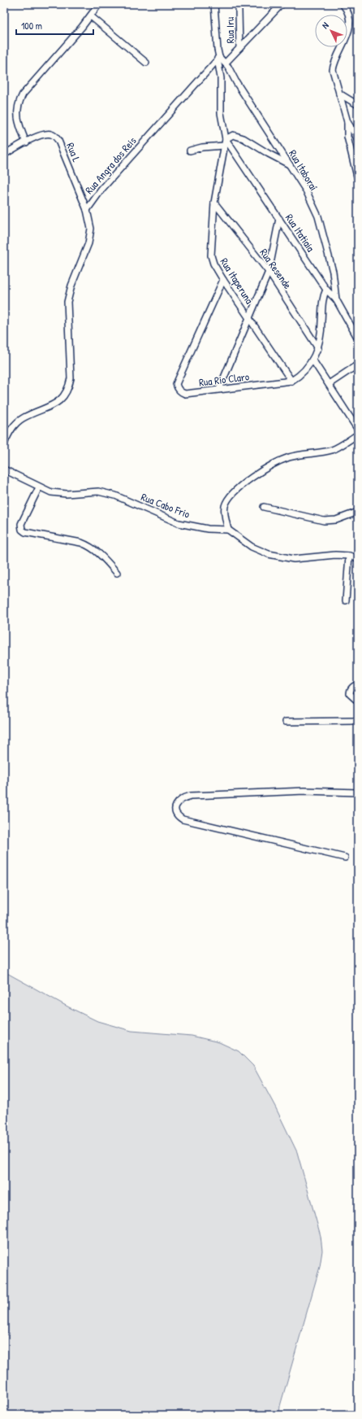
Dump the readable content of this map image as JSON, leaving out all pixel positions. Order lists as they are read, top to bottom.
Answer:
{
  "streets": {
    "street": [
      "Rua Iru",
      "Rua L",
      "Rua Angra dos Reis",
      "Rua Itaboraí",
      "Rua Itatiaia",
      "Rua Resende",
      "Rua Itaperuna",
      "Rua Rio Claro",
      "Rua Cabo Frio"
    ]
  },
  "crossings": [
    ["Rua L", "Rua Angra dos Reis"],
    ["Rua Angra dos Reis", "Rua Itaperuna"],
    ["Rua Itaboraí", "Rua Itatiaia"],
    ["Rua Itatiaia", "Rua Itaperuna"],
    ["Rua Itatiaia", "Rua Rio Claro"],
    ["Rua Resende", "Rua Itaperuna"],
    ["Rua Resende", "Rua Rio Claro"],
    ["Rua Itaperuna", "Rua Rio Claro"]
  ],
  "scale_bar": "100 m",
  "north": "top left"
}
